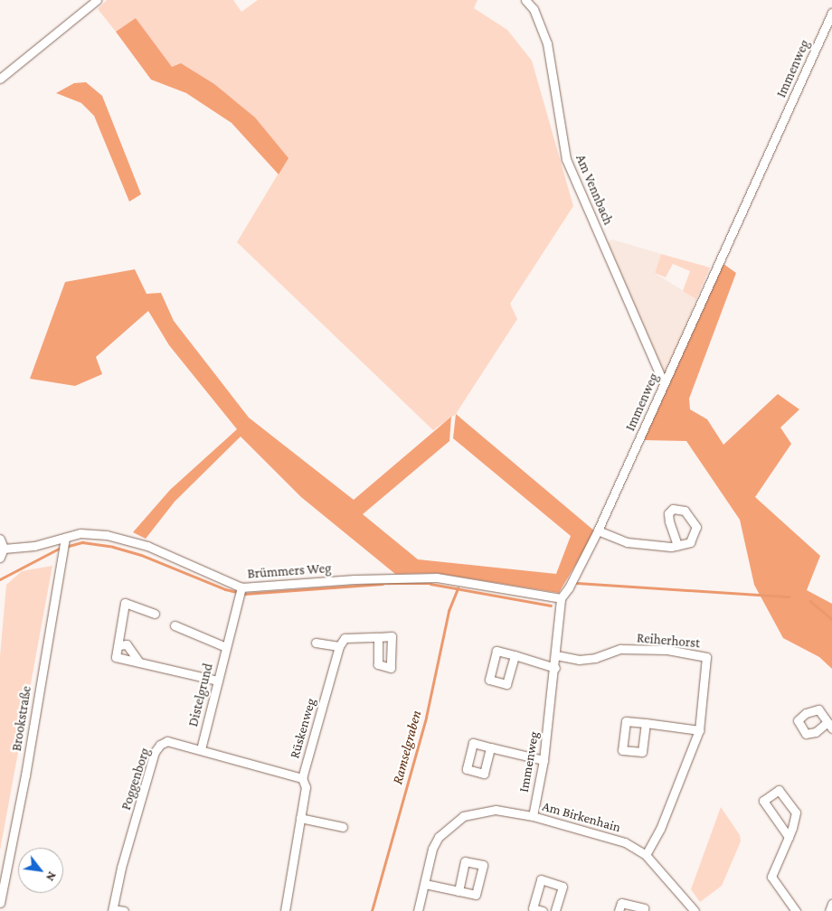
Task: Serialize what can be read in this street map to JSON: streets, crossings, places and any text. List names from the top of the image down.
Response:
{
  "streets": {
    "street": [
      "Immenweg",
      "Am Vennbach",
      "Brümmers Weg",
      "Reiherhorst",
      "Distelgrund",
      "Brookstraße",
      "Rüskenweg",
      "Poggenborg",
      "Am Birkenhain"
    ]
  },
  "crossings": [
    ["Immenweg", "Am Vennbach"],
    ["Immenweg", "Brümmers Weg"],
    ["Immenweg", "Reiherhorst"],
    ["Immenweg", "Am Birkenhain"],
    ["Brümmers Weg", "Distelgrund"],
    ["Brümmers Weg", "Brookstraße"],
    ["Reiherhorst", "Am Birkenhain"],
    ["Distelgrund", "Poggenborg"],
    ["Rüskenweg", "Poggenborg"]
  ],
  "water": ["Ramselgraben"],
  "north": "bottom right"
}
